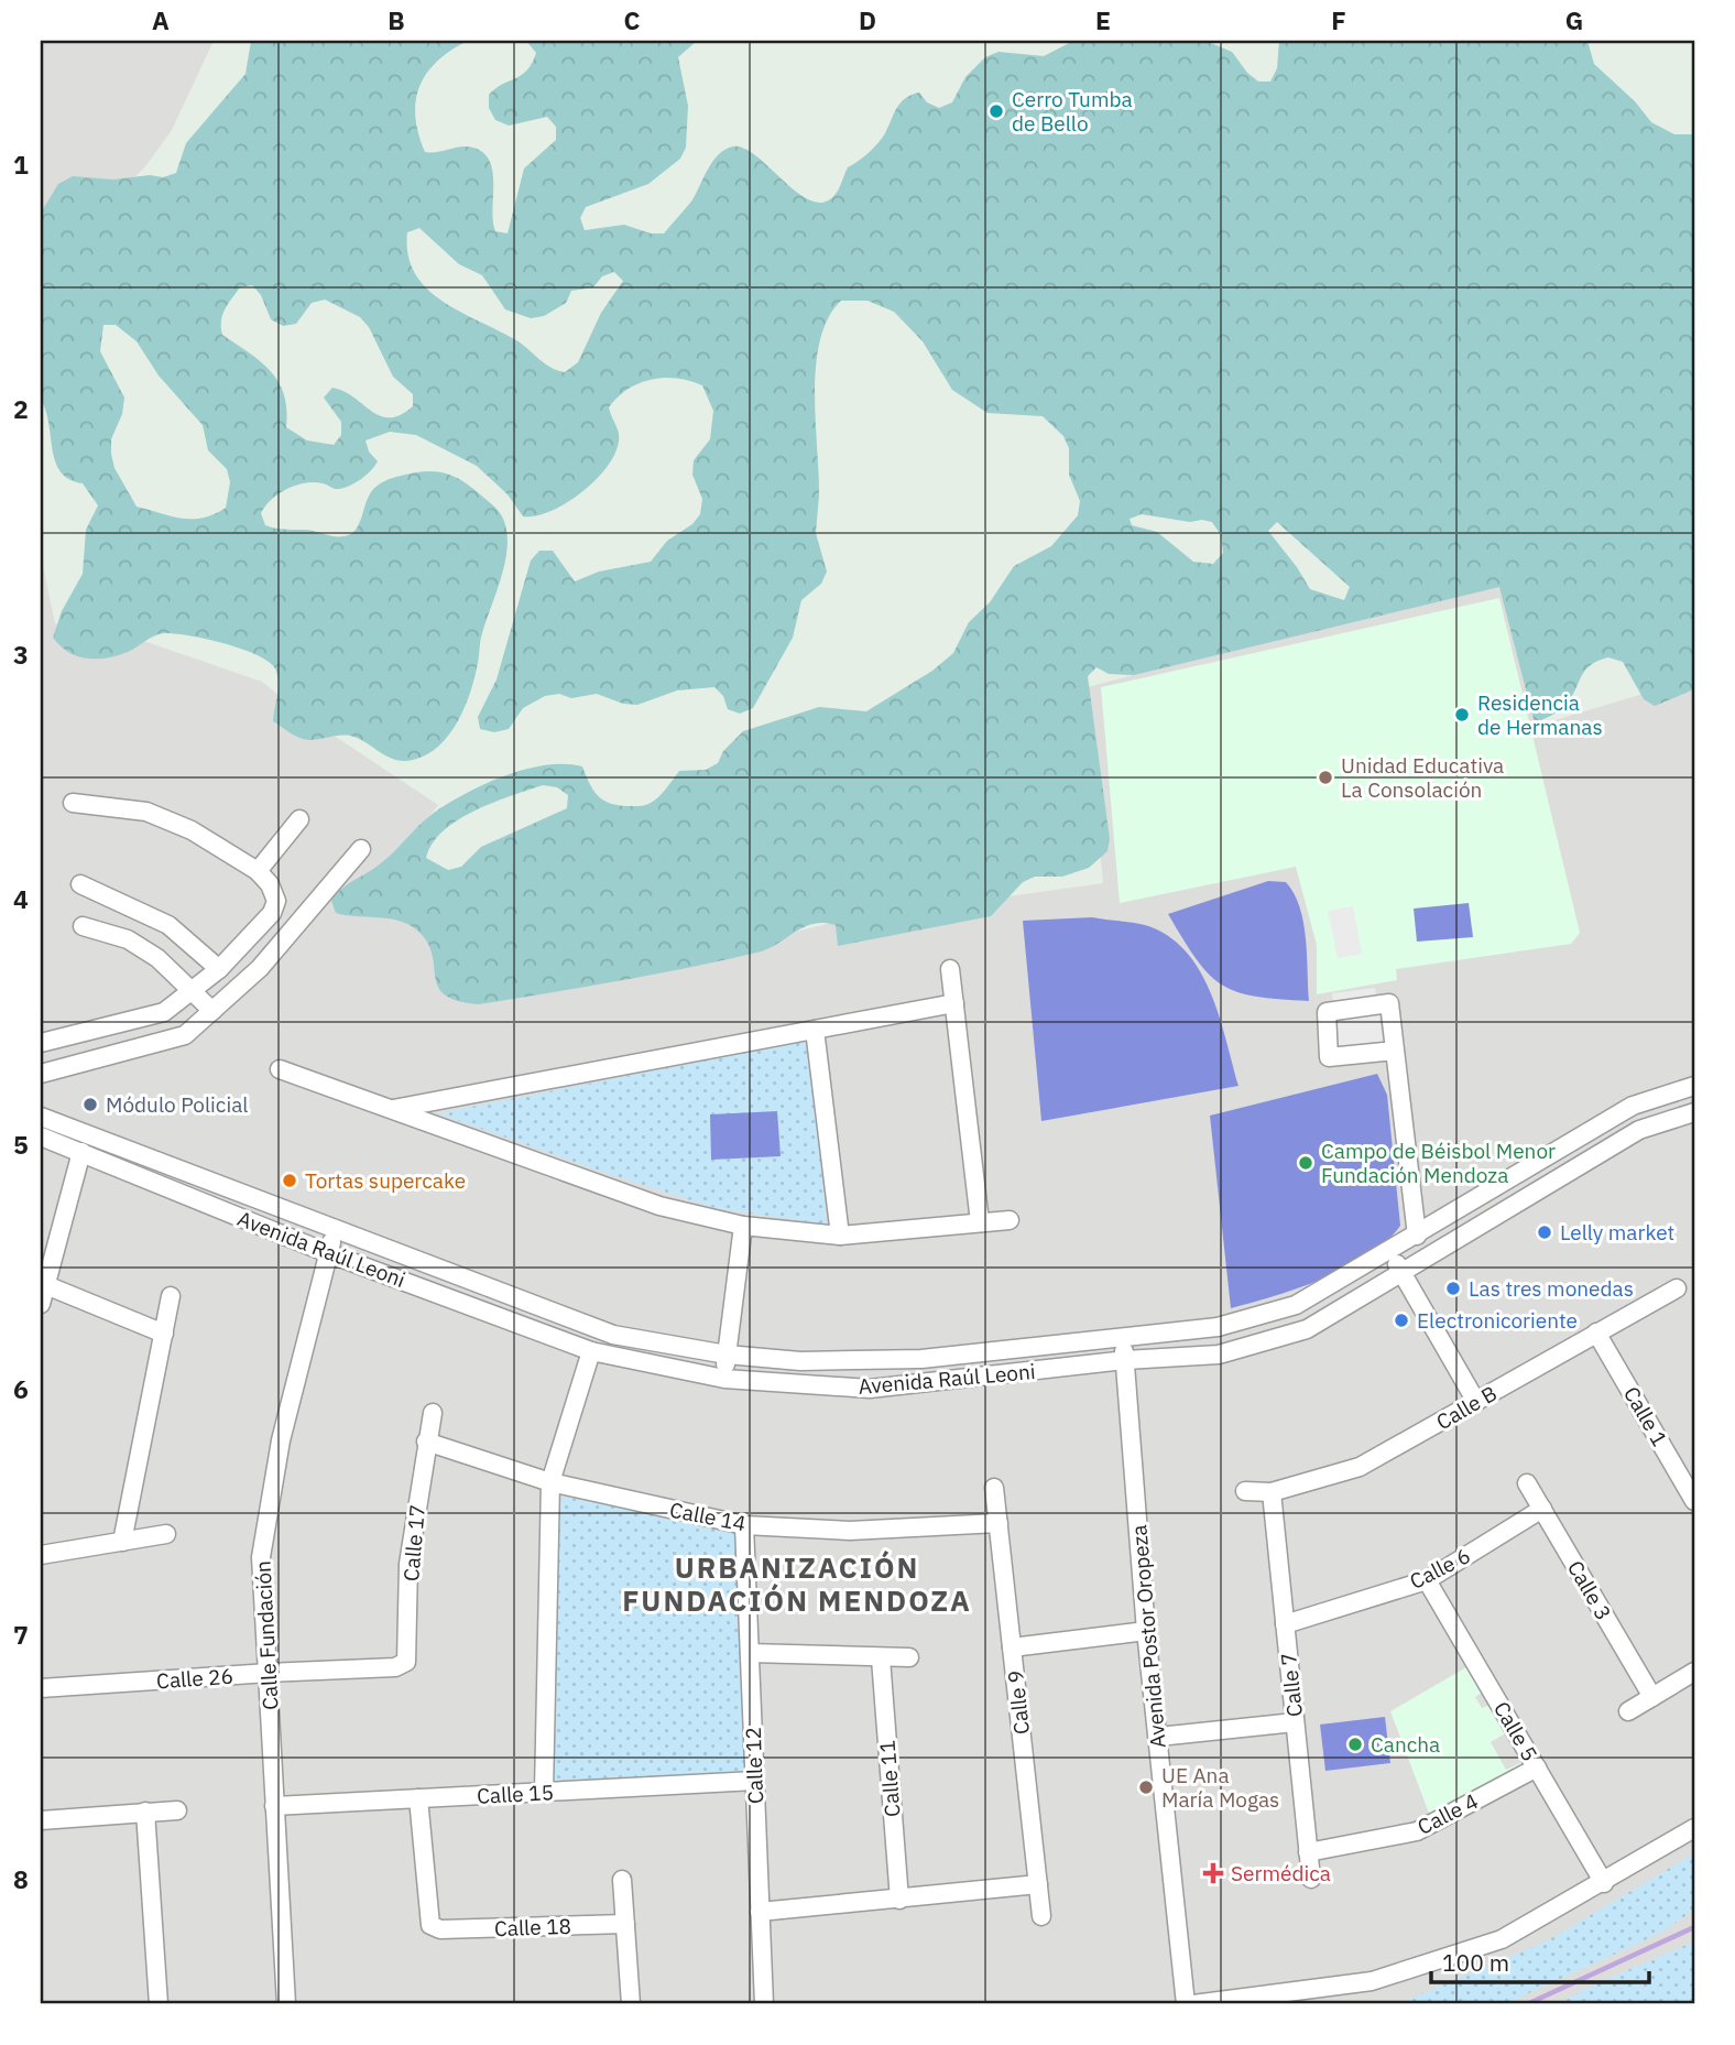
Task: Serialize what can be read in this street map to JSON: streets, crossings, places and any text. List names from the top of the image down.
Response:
{
  "streets": {
    "street": [
      "Avenida Raúl Leoni",
      "Calle B",
      "Calle 1",
      "Calle 14",
      "Calle 17",
      "Calle 6",
      "Calle 3",
      "Calle Fundación",
      "Avenida Postor Oropeza",
      "Calle 26",
      "Calle 7",
      "Calle 9",
      "Calle 5",
      "Calle 12",
      "Calle 11",
      "Calle 15",
      "Calle 4",
      "Calle 18"
    ]
  },
  "crossings": [
    ["Avenida Raúl Leoni", "Calle Fundación"],
    ["Avenida Raúl Leoni", "Avenida Postor Oropeza"],
    ["Calle B", "Calle 1"],
    ["Calle B", "Calle 7"],
    ["Calle 14", "Calle 17"],
    ["Calle 14", "Calle 9"],
    ["Calle 14", "Calle 12"],
    ["Calle 17", "Calle 26"],
    ["Calle 6", "Calle 3"],
    ["Calle 6", "Calle 7"],
    ["Calle 6", "Calle 5"],
    ["Calle Fundación", "Calle 26"],
    ["Calle Fundación", "Calle 15"],
    ["Calle 7", "Calle 4"],
    ["Calle 5", "Calle 4"],
    ["Calle 12", "Calle 15"],
    ["Calle 15", "Calle 18"]
  ],
  "districts": ["URBANIZACIÓN FUNDACIÓN MENDOZA"],
  "places": {
    "other": [
      "Cerro Tumba de Bello",
      "Residencia de Hermanas",
      "Unidad Educativa La Consolación",
      "Módulo Policial",
      "Campo de Béisbol Menor Fundación Mendoza",
      "Tortas supercake",
      "Lelly market",
      "Las tres monedas",
      "Electronicoriente",
      "Cancha",
      "UE Ana María Mogas"
    ],
    "health": ["Sermédica"]
  },
  "scale_bar": "100 m",
  "grid": {
    "columns": [
      "A",
      "B",
      "C",
      "D",
      "E",
      "F",
      "G"
    ],
    "rows": [
      "1",
      "2",
      "3",
      "4",
      "5",
      "6",
      "7",
      "8"
    ]
  }
}
